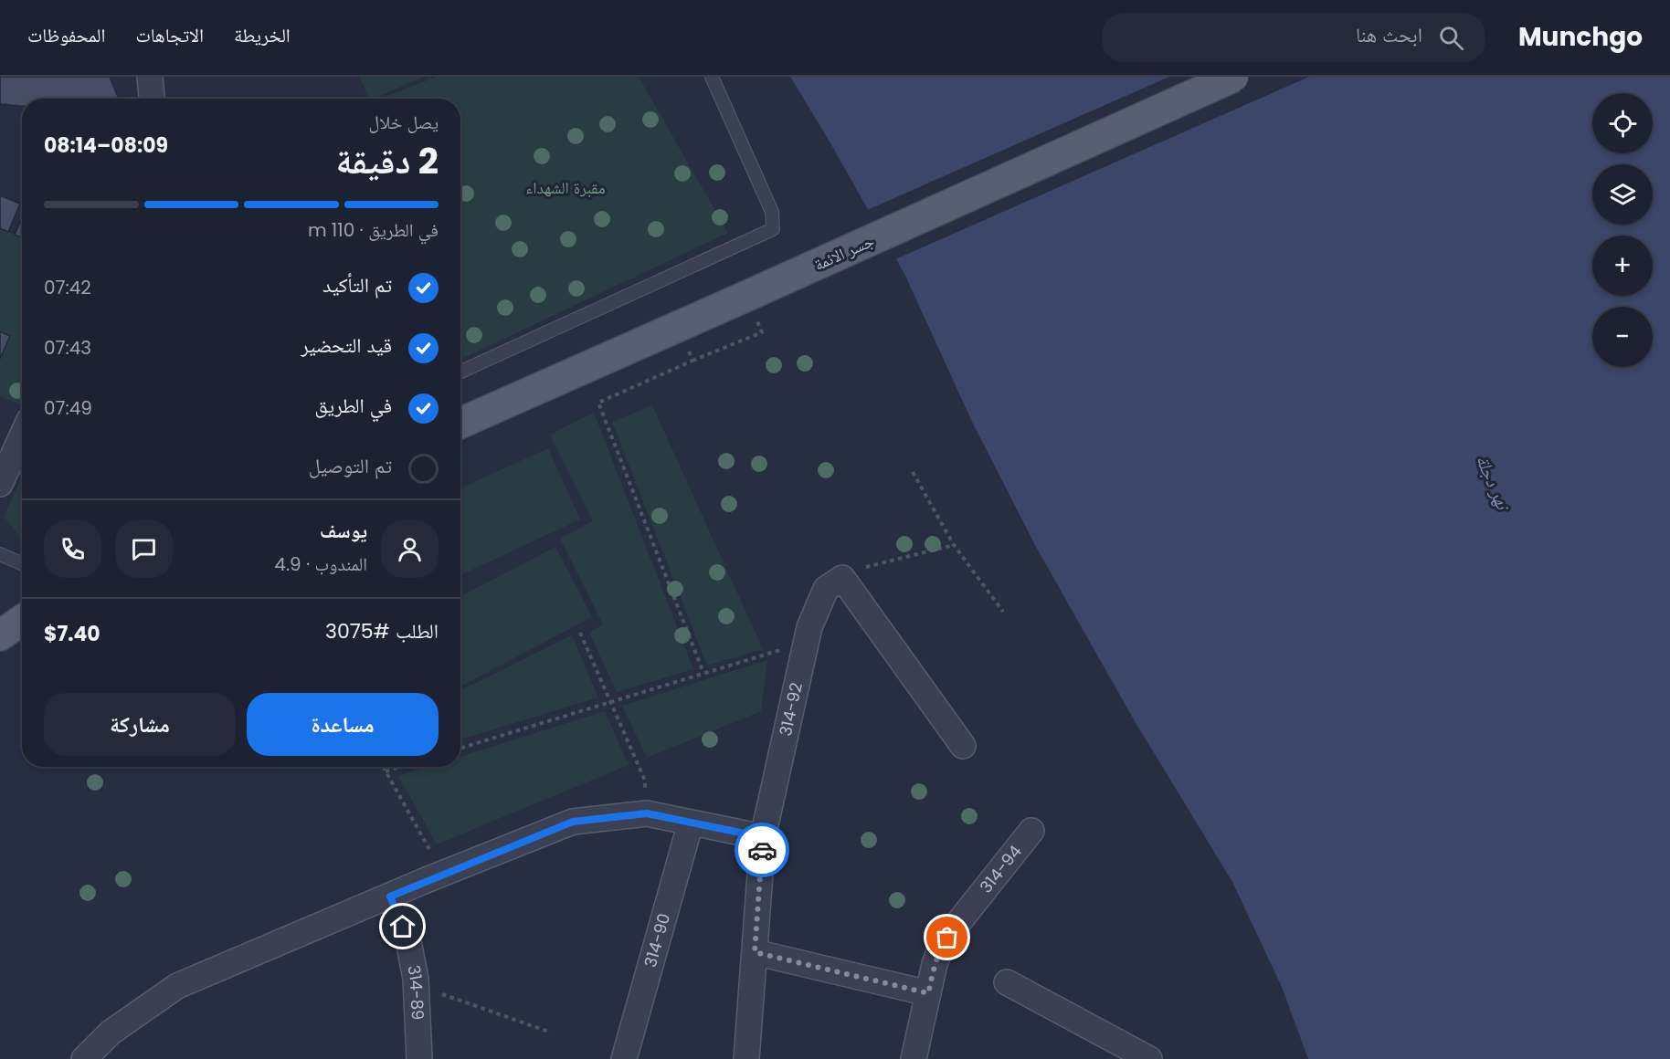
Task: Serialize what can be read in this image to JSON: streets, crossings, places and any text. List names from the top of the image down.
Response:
{
  "streets": {
    "main road": ["جسر الائمة"],
    "street": [
      "314-92",
      "314-94",
      "314-90",
      "314-89"
    ]
  },
  "water": ["نهر دجلة"],
  "parks": ["مقبرة الشهداء"],
  "page": {
    "header": "Munchgo",
    "search": "ابحث هنا",
    "nav": ["الخريطة", "الاتجاهات", "المحفوظات"],
    "map_buttons": ["+", "−"],
    "heading": ["2 دقيقة", "يصل خلال", "08:09–08:14"],
    "panel": [
      "يوسف",
      "المندوب · 4.9",
      "الطلب #3075",
      "$7.40"
    ],
    "bar": "في الطريق · 110 m",
    "list": [
      ["تم التأكيد", "07:42"],
      ["قيد التحضير", "07:43"],
      ["في الطريق", "07:49"],
      "تم التوصيل"
    ],
    "buttons": ["مساعدة", "مشاركة"]
  }
}
